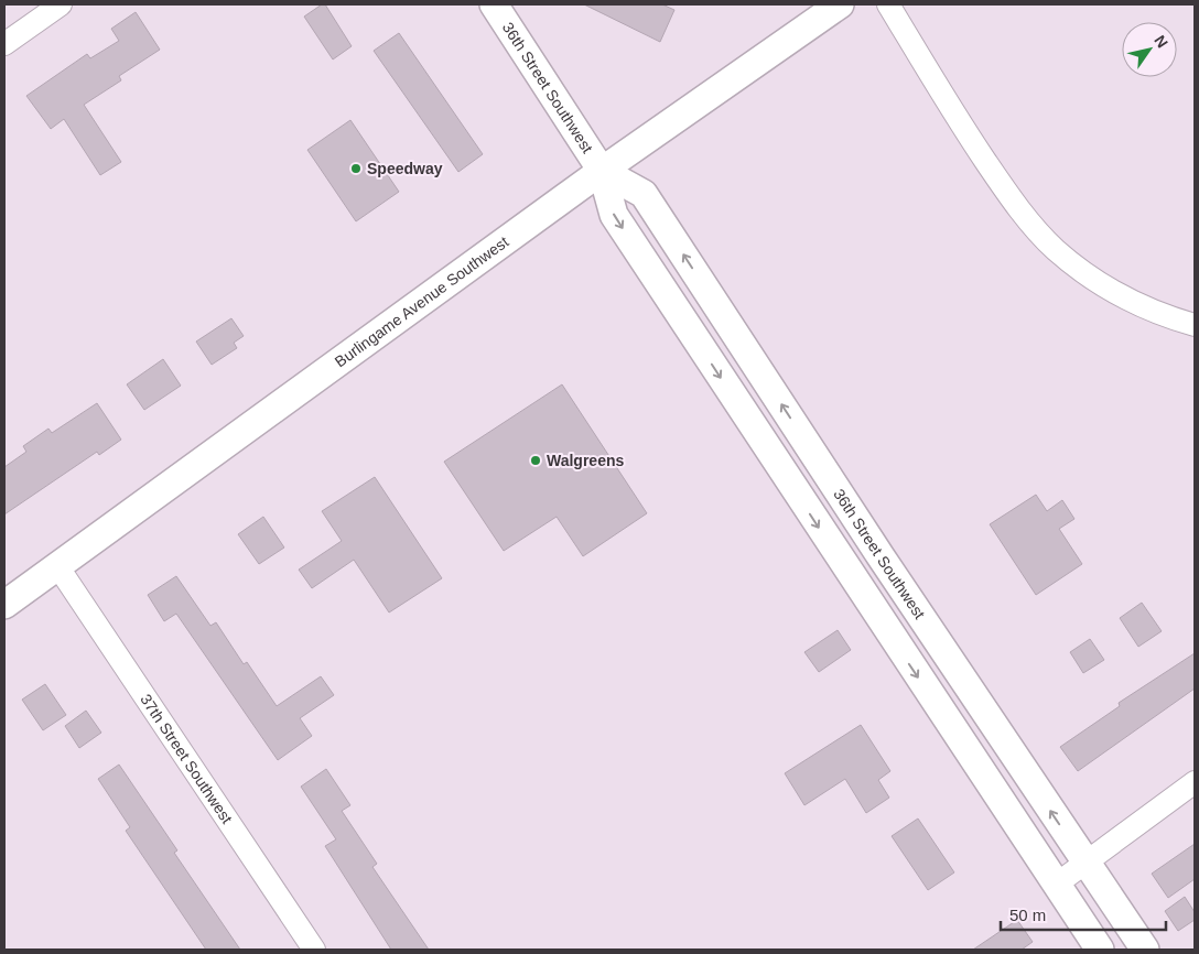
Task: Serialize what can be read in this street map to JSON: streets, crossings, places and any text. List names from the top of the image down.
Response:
{
  "streets": {
    "street": ["36th Street Southwest", "Burlingame Avenue Southwest", "37th Street Southwest"]
  },
  "crossings": [
    ["36th Street Southwest", "Burlingame Avenue Southwest"],
    ["Burlingame Avenue Southwest", "37th Street Southwest"]
  ],
  "places": ["Speedway", "Walgreens"],
  "scale_bar": "50 m",
  "north": "top right"
}
